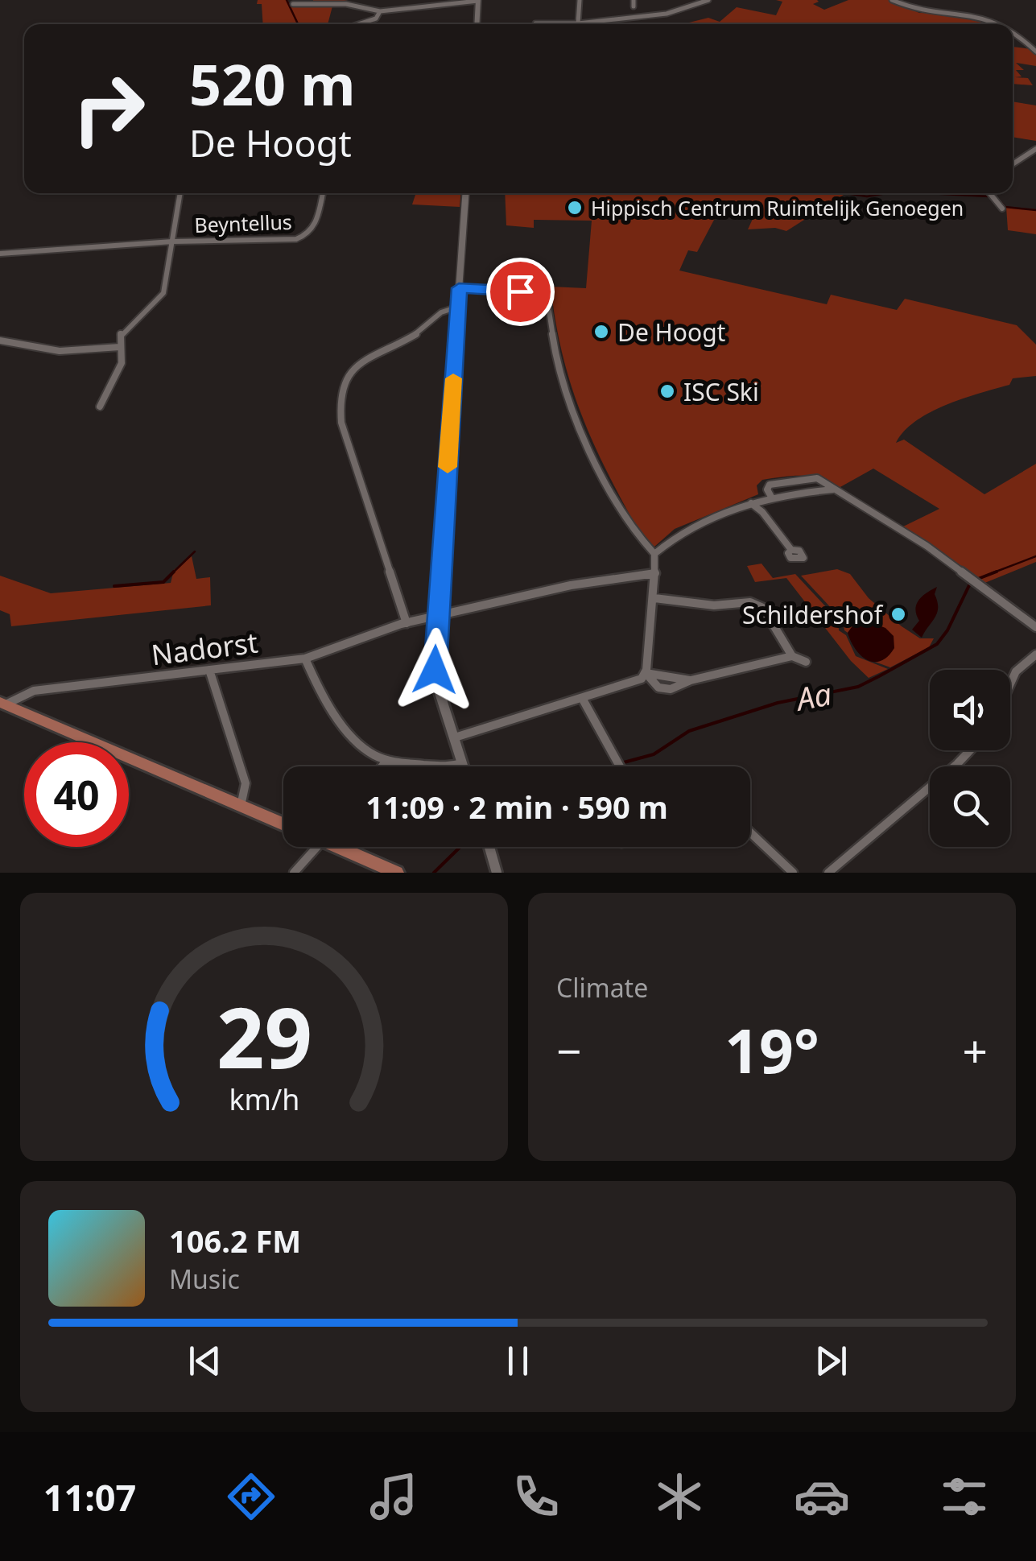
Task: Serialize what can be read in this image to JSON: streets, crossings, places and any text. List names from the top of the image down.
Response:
{
  "streets": {
    "street": ["Beyntellus", "Nadorst"]
  },
  "water": ["Aa"],
  "places": [
    "Hippisch Centrum Ruimtelijk Genoegen",
    "De Hoogt",
    "ISC Ski",
    "Schildershof"
  ],
  "page": {
    "turn": ["520 m", "De Hoogt"],
    "limit": "40",
    "trip": "11:09 · 2 min · 590 m",
    "tile": "Climate",
    "heat": ["−", "19°", "+"],
    "song": ["106.2 FM", "Music"],
    "tabs": "11:07",
    "gauge": ["29", "km/h"]
  }
}
